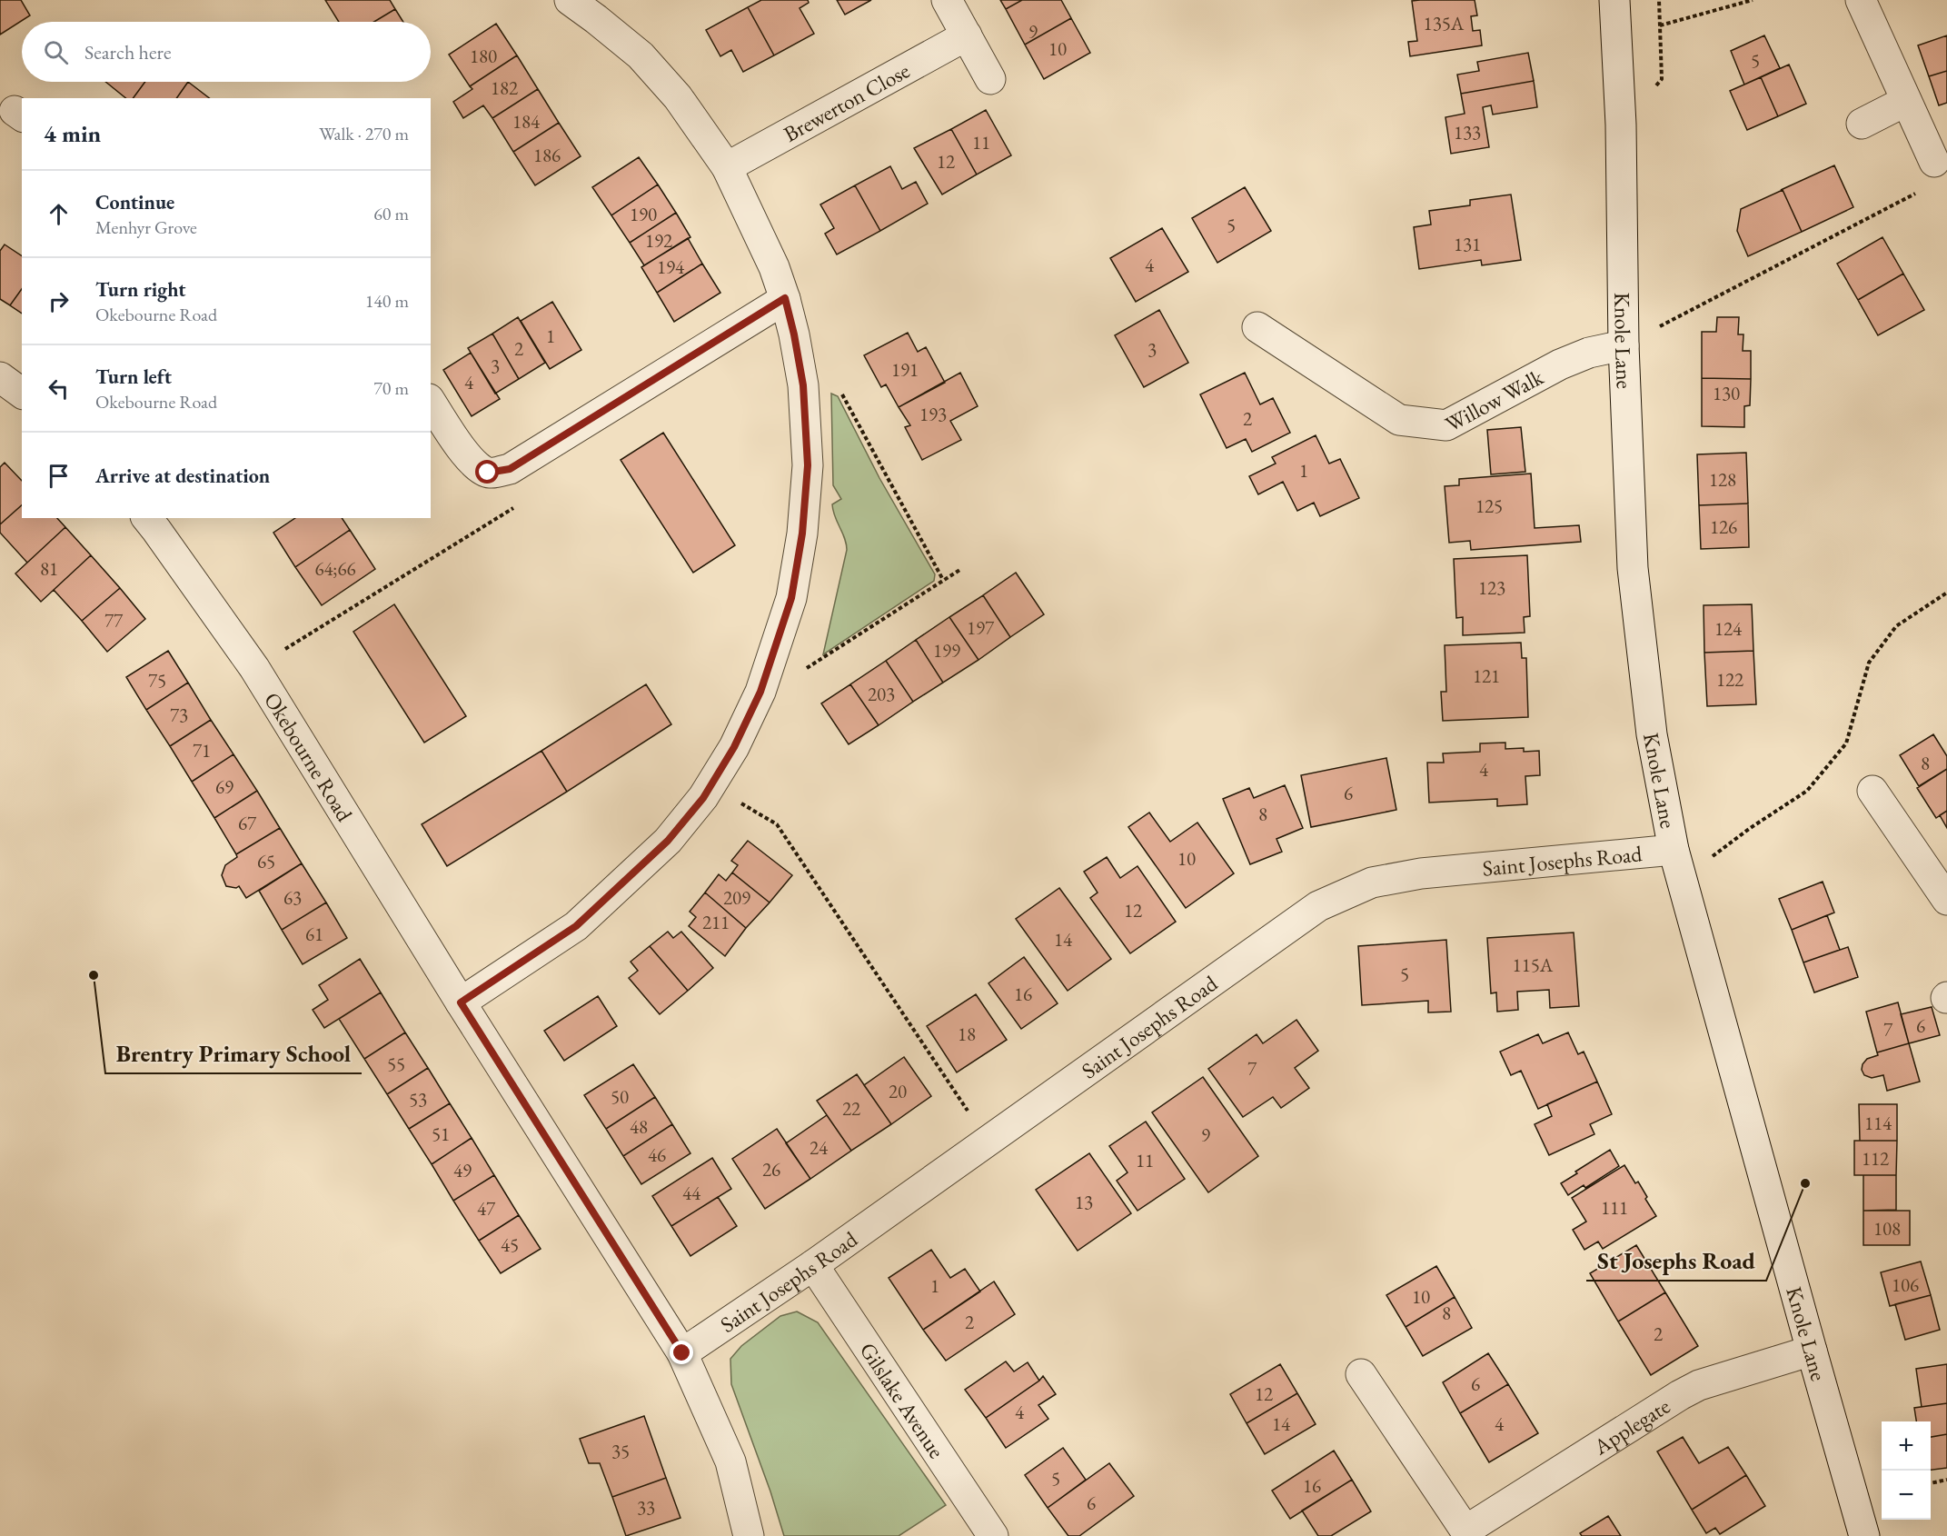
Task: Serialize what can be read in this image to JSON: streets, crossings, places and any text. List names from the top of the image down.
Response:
{
  "streets": {
    "street": [
      "Brewerton Close",
      "Knole Lane",
      "Willow Walk",
      "Okebourne Road",
      "Saint Josephs Road",
      "Gilslake Avenue",
      "Applegate"
    ]
  },
  "crossings": [
    ["Knole Lane", "Willow Walk"],
    ["Knole Lane", "Saint Josephs Road"],
    ["Knole Lane", "Applegate"],
    ["Okebourne Road", "Saint Josephs Road"],
    ["Saint Josephs Road", "Gilslake Avenue"]
  ],
  "places": ["Brentry Primary School", "St Josephs Road"],
  "house_numbers": [
    "135A",
    "9",
    "10",
    "180",
    "5",
    "182",
    "184",
    "133",
    "11",
    "186",
    "12",
    "190",
    "5",
    "192",
    "131",
    "4",
    "194",
    "1",
    "2",
    "3",
    "3",
    "191",
    "4",
    "130",
    "193",
    "2",
    "1",
    "128",
    "125",
    "126",
    "81",
    "64;66",
    "123",
    "77",
    "197",
    "124",
    "199",
    "121",
    "122",
    "75",
    "203",
    "73",
    "71",
    "8",
    "4",
    "69",
    "6",
    "8",
    "67",
    "10",
    "65",
    "63",
    "209",
    "12",
    "211",
    "61",
    "14",
    "115A",
    "5",
    "16",
    "6",
    "7",
    "18",
    "55",
    "7",
    "20",
    "50",
    "53",
    "22",
    "114",
    "48",
    "51",
    "9",
    "24",
    "46",
    "112",
    "11",
    "26",
    "49",
    "44",
    "13",
    "111",
    "47",
    "108",
    "45",
    "106",
    "1",
    "10",
    "8",
    "2",
    "2",
    "6",
    "12",
    "4",
    "14",
    "4",
    "35",
    "5",
    "16",
    "6",
    "33"
  ],
  "page": {
    "search": "Search here",
    "heading": ["4 min", "Walk · 270 m"],
    "list": [
      ["Continue", "Menhyr Grove", "60 m"],
      ["Turn right", "Okebourne Road", "140 m"],
      ["Turn left", "Okebourne Road", "70 m"],
      "Arrive at destination"
    ],
    "map_buttons": ["+", "−"]
  }
}
